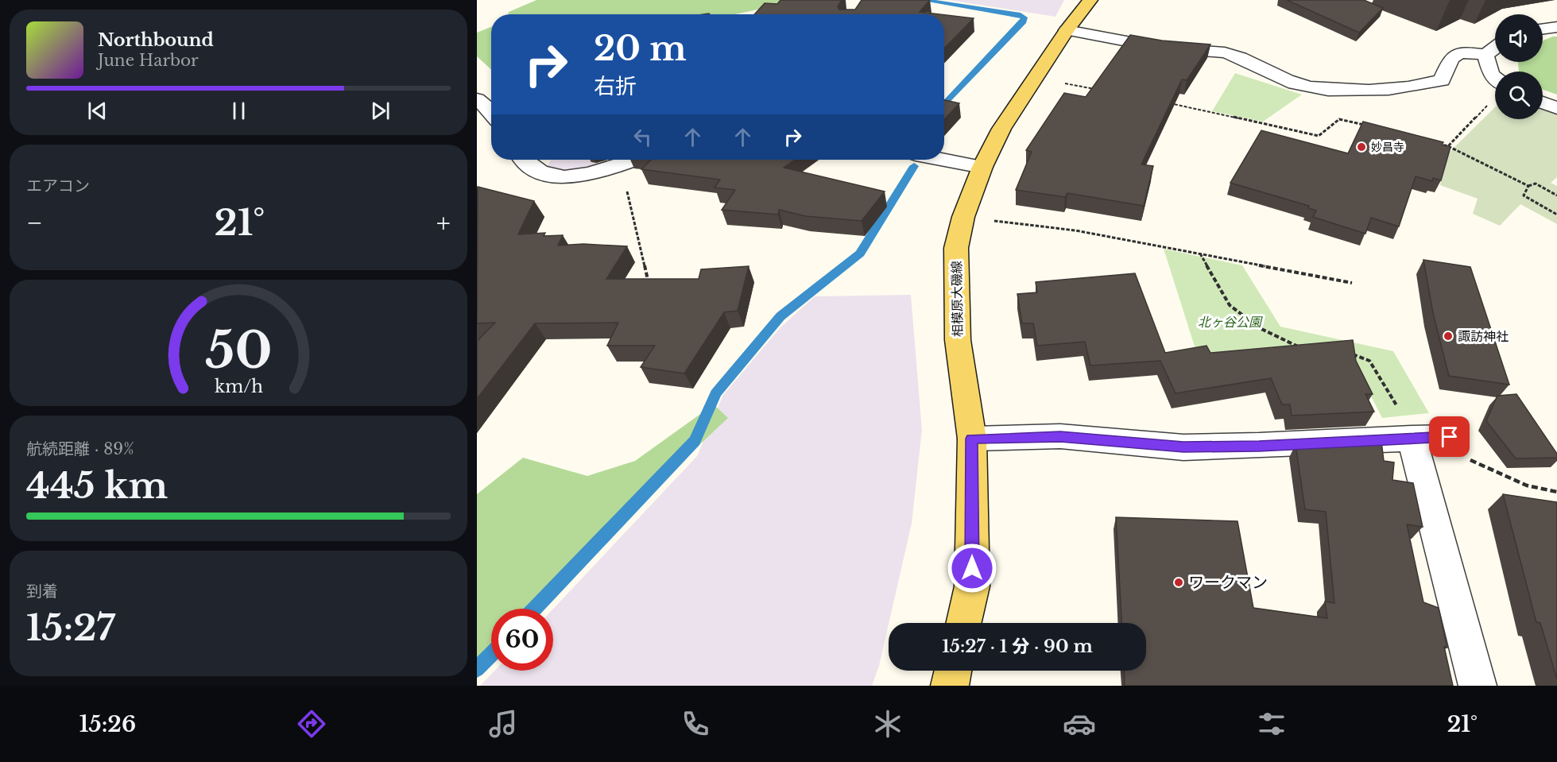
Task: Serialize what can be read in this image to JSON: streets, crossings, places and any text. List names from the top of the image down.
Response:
{
  "streets": {
    "main road": ["相模原大磯線"]
  },
  "parks": ["北ヶ谷公園"],
  "places": ["妙昌寺", "諏訪神社", "ワークマン"],
  "page": {
    "turn": ["20 m", "右折"],
    "song": ["Northbound", "June Harbor"],
    "tile": [
      "エアコン",
      ["航続距離 · 89%", "445 km"],
      ["到着", "15:27"]
    ],
    "heat": ["−", "21°", "+"],
    "limit": "60",
    "trip": "15:27 · 1 分 · 90 m",
    "tabs": ["15:26", "21°"],
    "gauge": ["50", "km/h"]
  }
}
